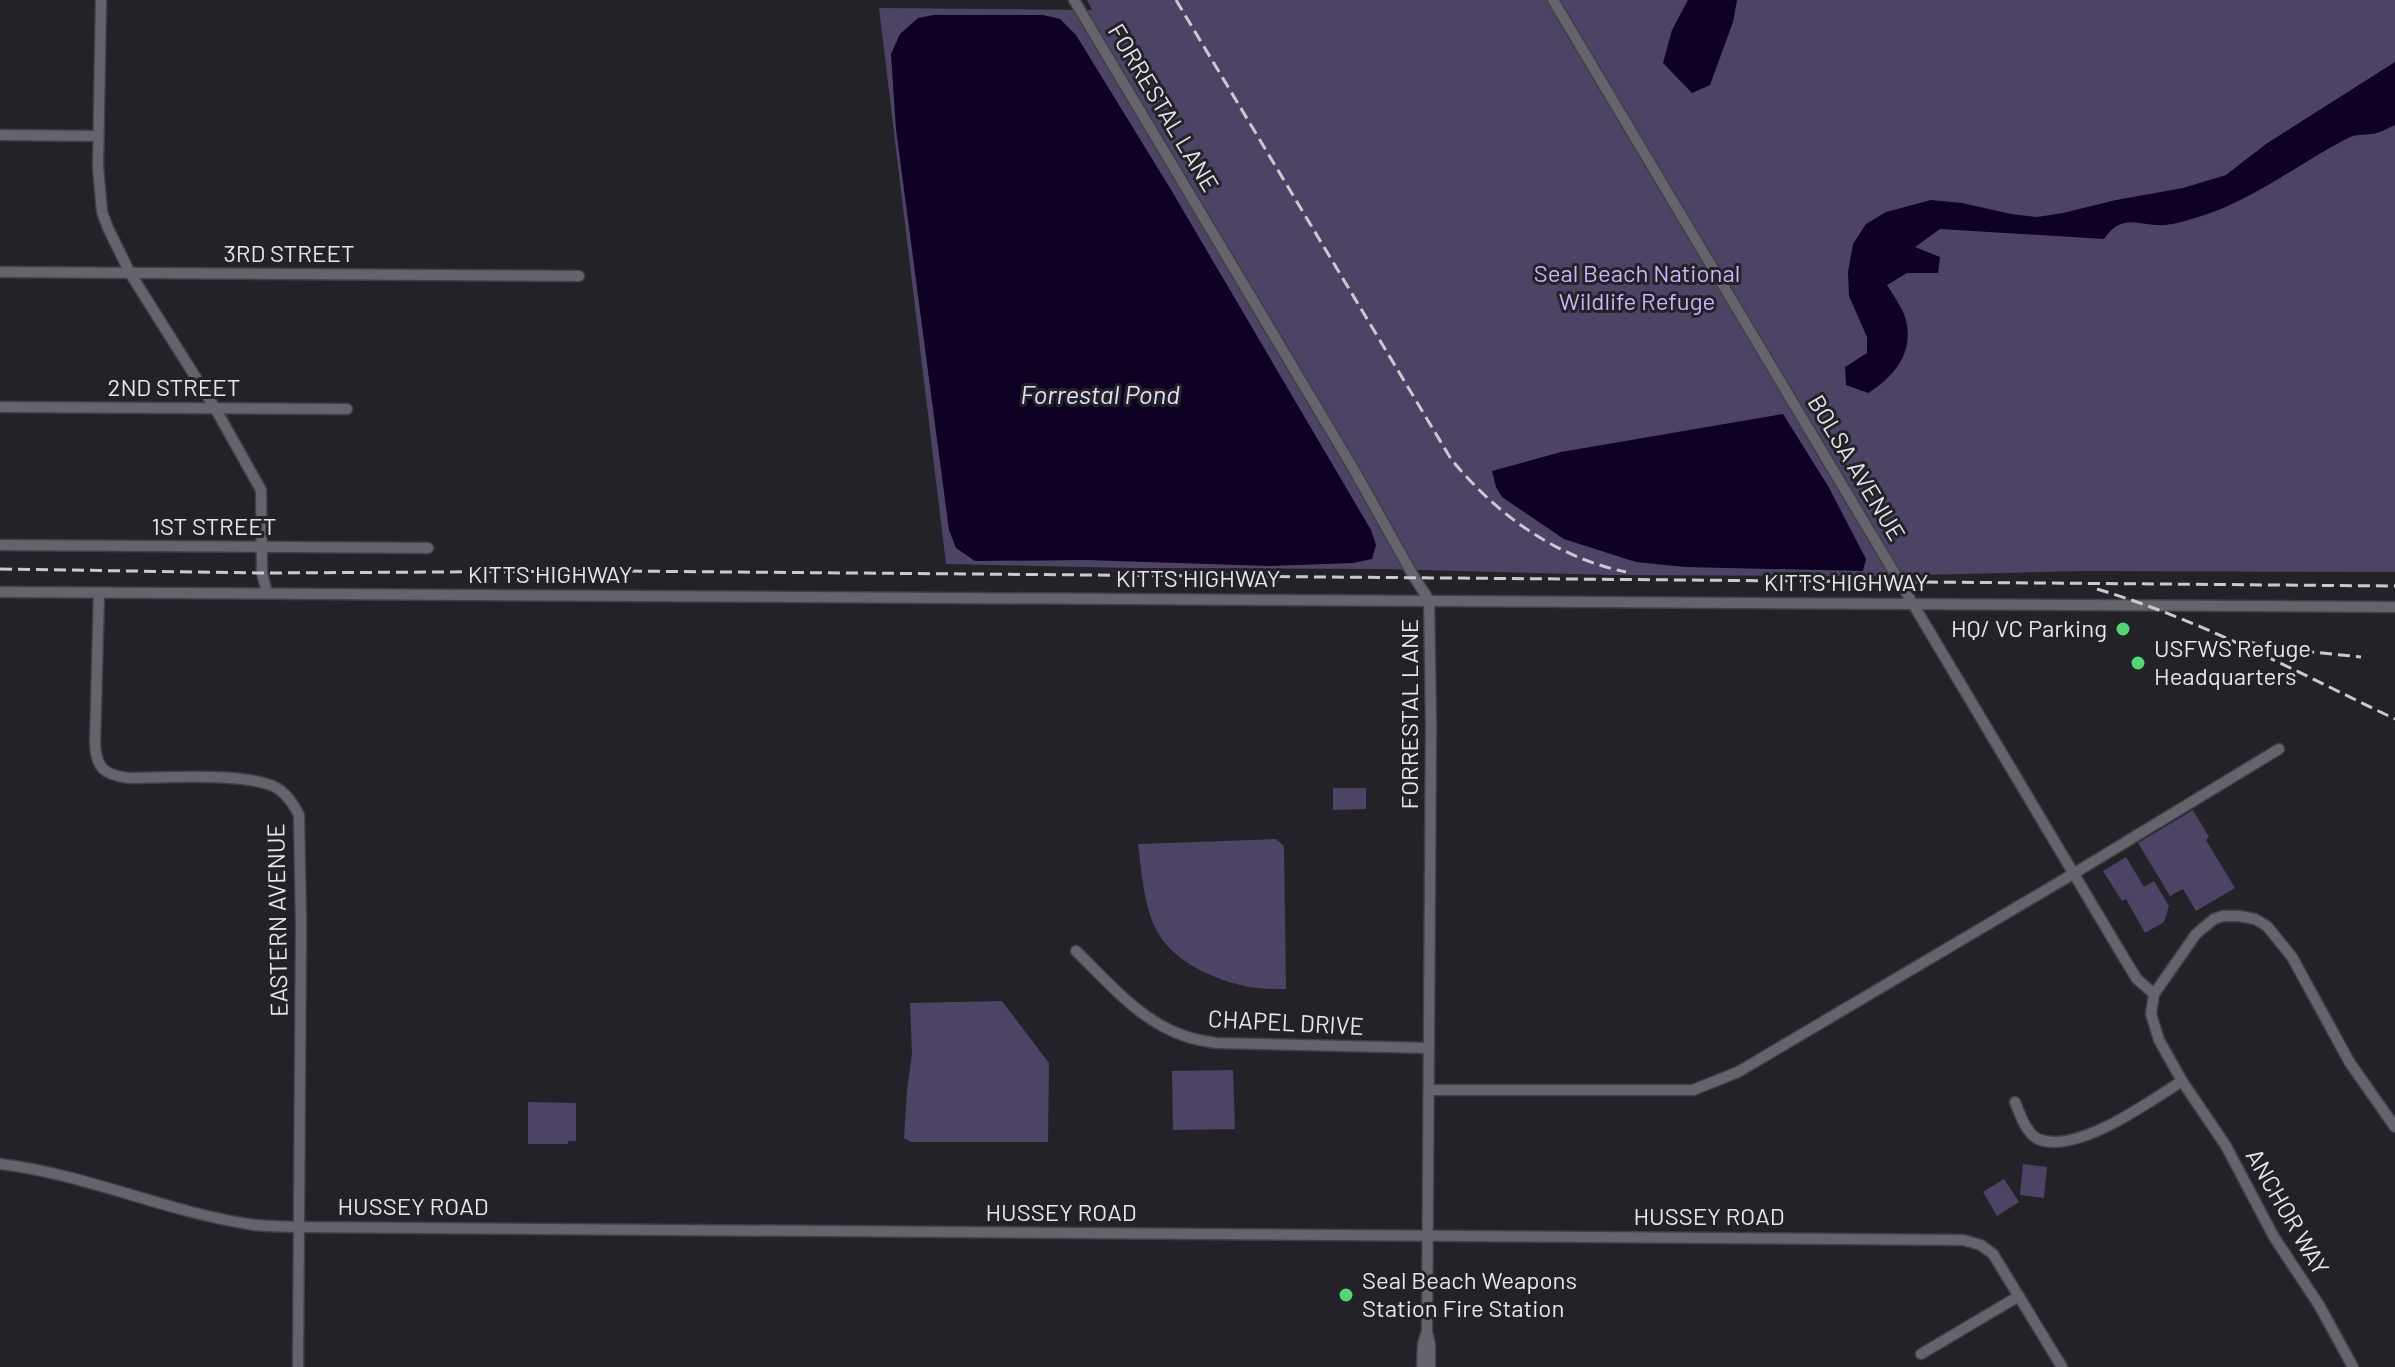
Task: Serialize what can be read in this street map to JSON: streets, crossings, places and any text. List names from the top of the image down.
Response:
{
  "streets": {
    "street": [
      "FORRESTAL LANE",
      "3RD STREET",
      "2ND STREET",
      "BOLSA AVENUE",
      "1ST STREET",
      "KITTS HIGHWAY",
      "EASTERN AVENUE",
      "CHAPEL DRIVE",
      "HUSSEY ROAD",
      "ANCHOR WAY"
    ]
  },
  "crossings": [
    ["FORRESTAL LANE", "KITTS HIGHWAY"],
    ["FORRESTAL LANE", "CHAPEL DRIVE"],
    ["FORRESTAL LANE", "HUSSEY ROAD"],
    ["BOLSA AVENUE", "KITTS HIGHWAY"],
    ["BOLSA AVENUE", "ANCHOR WAY"],
    ["KITTS HIGHWAY", "EASTERN AVENUE"],
    ["EASTERN AVENUE", "HUSSEY ROAD"]
  ],
  "water": ["Forrestal Pond"],
  "parks": ["Seal Beach National Wildlife Refuge"],
  "places": ["HQ/ VC Parking", "USFWS Refuge Headquarters", "Seal Beach Weapons Station Fire Station"]
}
